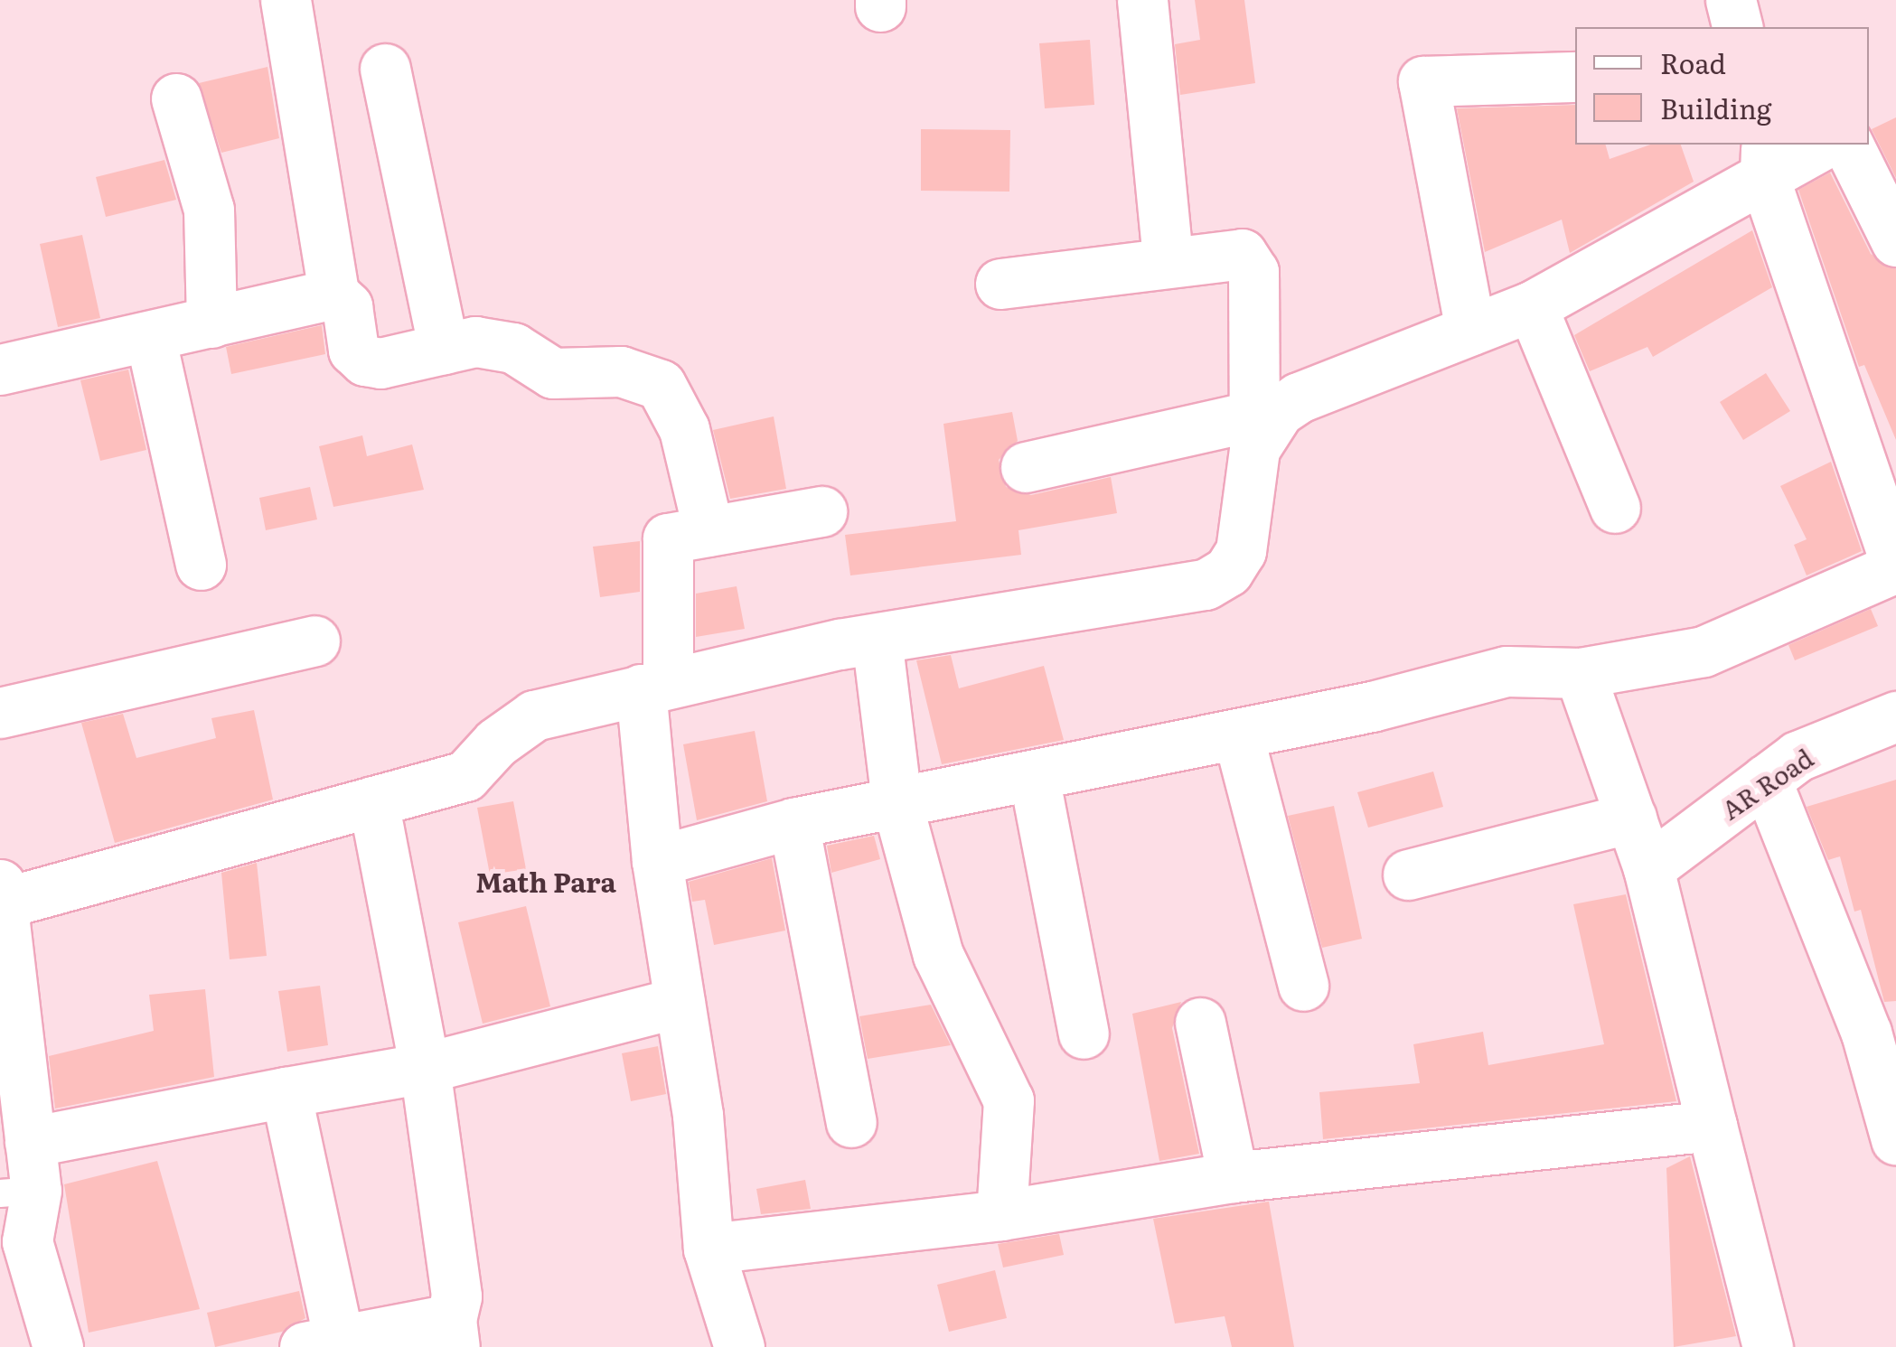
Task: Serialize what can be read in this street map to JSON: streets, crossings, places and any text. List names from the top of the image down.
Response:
{
  "streets": {
    "street": ["AR Road"]
  },
  "districts": ["Math Para"],
  "legend": ["Road", "Building"]
}
